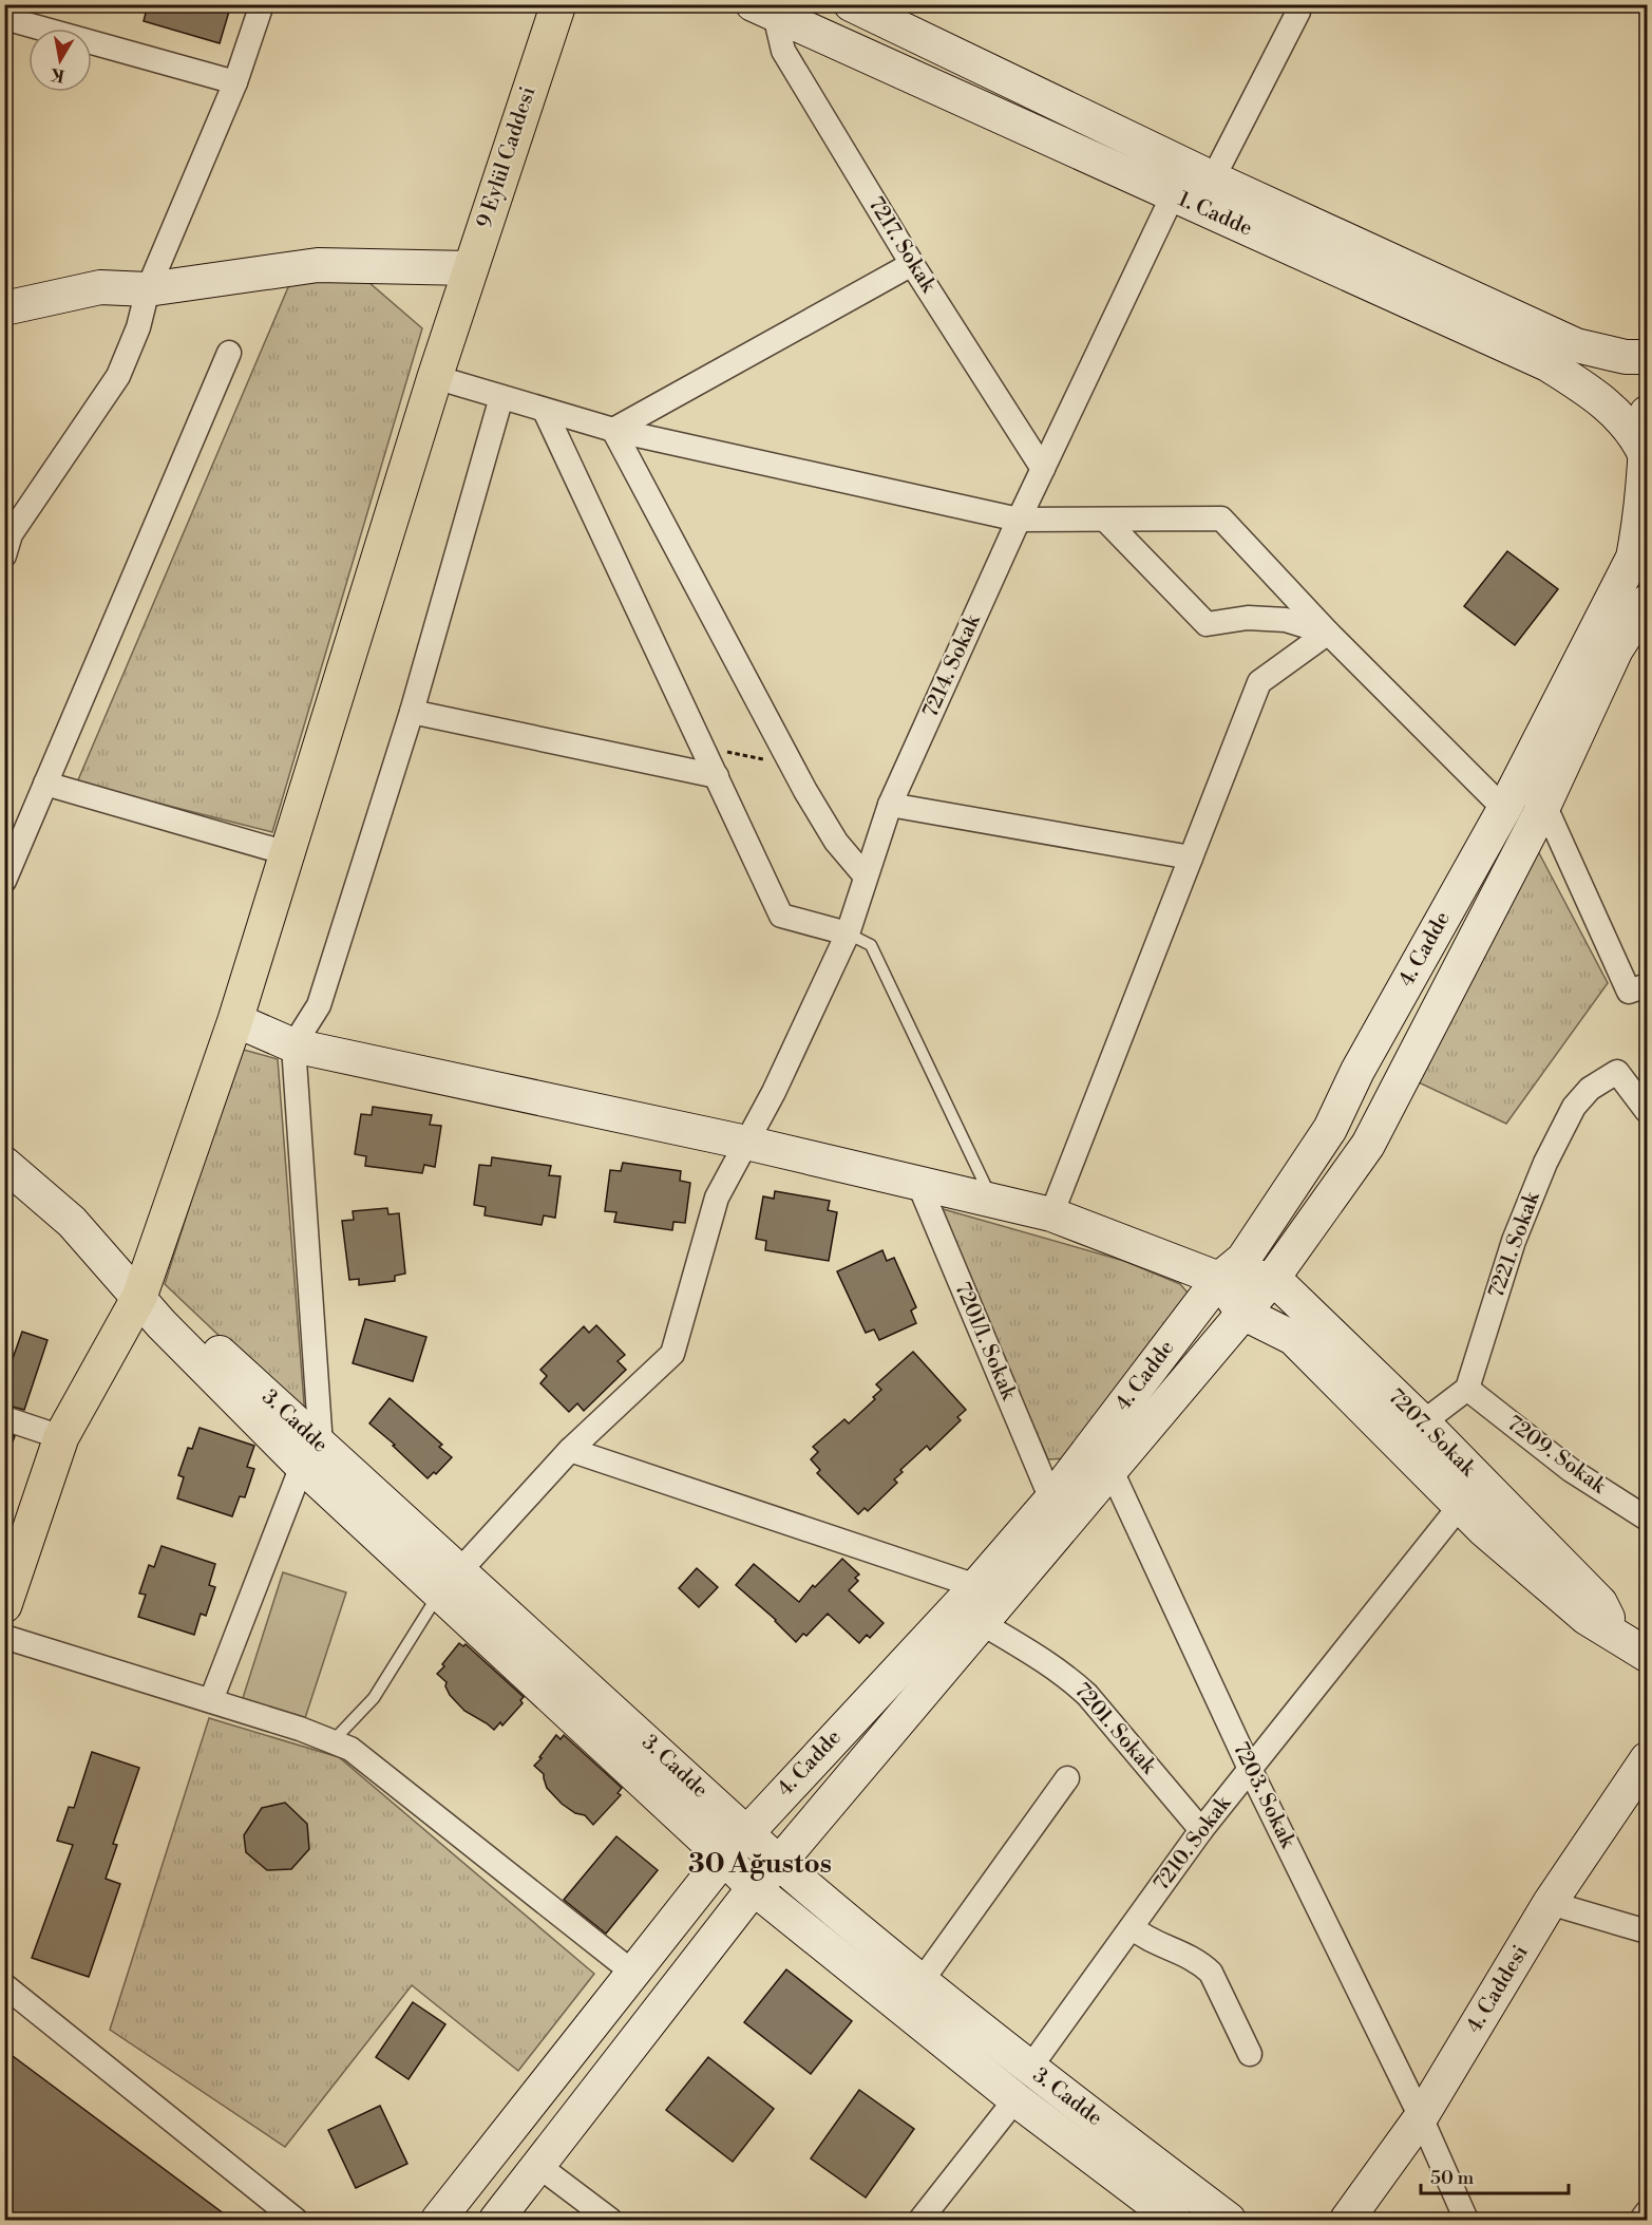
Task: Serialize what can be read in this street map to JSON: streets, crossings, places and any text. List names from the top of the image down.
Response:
{
  "streets": {
    "main road": ["9 Eylül Caddesi"],
    "street": [
      "1. Cadde",
      "7217. Sokak",
      "7214. Sokak",
      "4. Cadde",
      "7221. Sokak",
      "7201/1. Sokak",
      "3. Cadde",
      "7207. Sokak",
      "7209. Sokak",
      "7201. Sokak",
      "7203. Sokak",
      "7210. Sokak",
      "4. Caddesi"
    ]
  },
  "crossings": [
    ["9 Eylül Caddesi", "3. Cadde"],
    ["1. Cadde", "7217. Sokak"],
    ["1. Cadde", "7214. Sokak"],
    ["1. Cadde", "4. Cadde"],
    ["7217. Sokak", "7214. Sokak"],
    ["7214. Sokak", "3. Cadde"],
    ["4. Cadde", "7201/1. Sokak"],
    ["4. Cadde", "3. Cadde"],
    ["4. Cadde", "7207. Sokak"],
    ["4. Cadde", "7201. Sokak"],
    ["4. Cadde", "7203. Sokak"],
    ["7221. Sokak", "7209. Sokak"],
    ["3. Cadde", "7210. Sokak"],
    ["7207. Sokak", "7210. Sokak"],
    ["7201. Sokak", "7210. Sokak"],
    ["7203. Sokak", "7210. Sokak"],
    ["7203. Sokak", "4. Caddesi"]
  ],
  "districts": ["30 Ağustos"],
  "scale_bar": "50 m",
  "north": "bottom"
}
